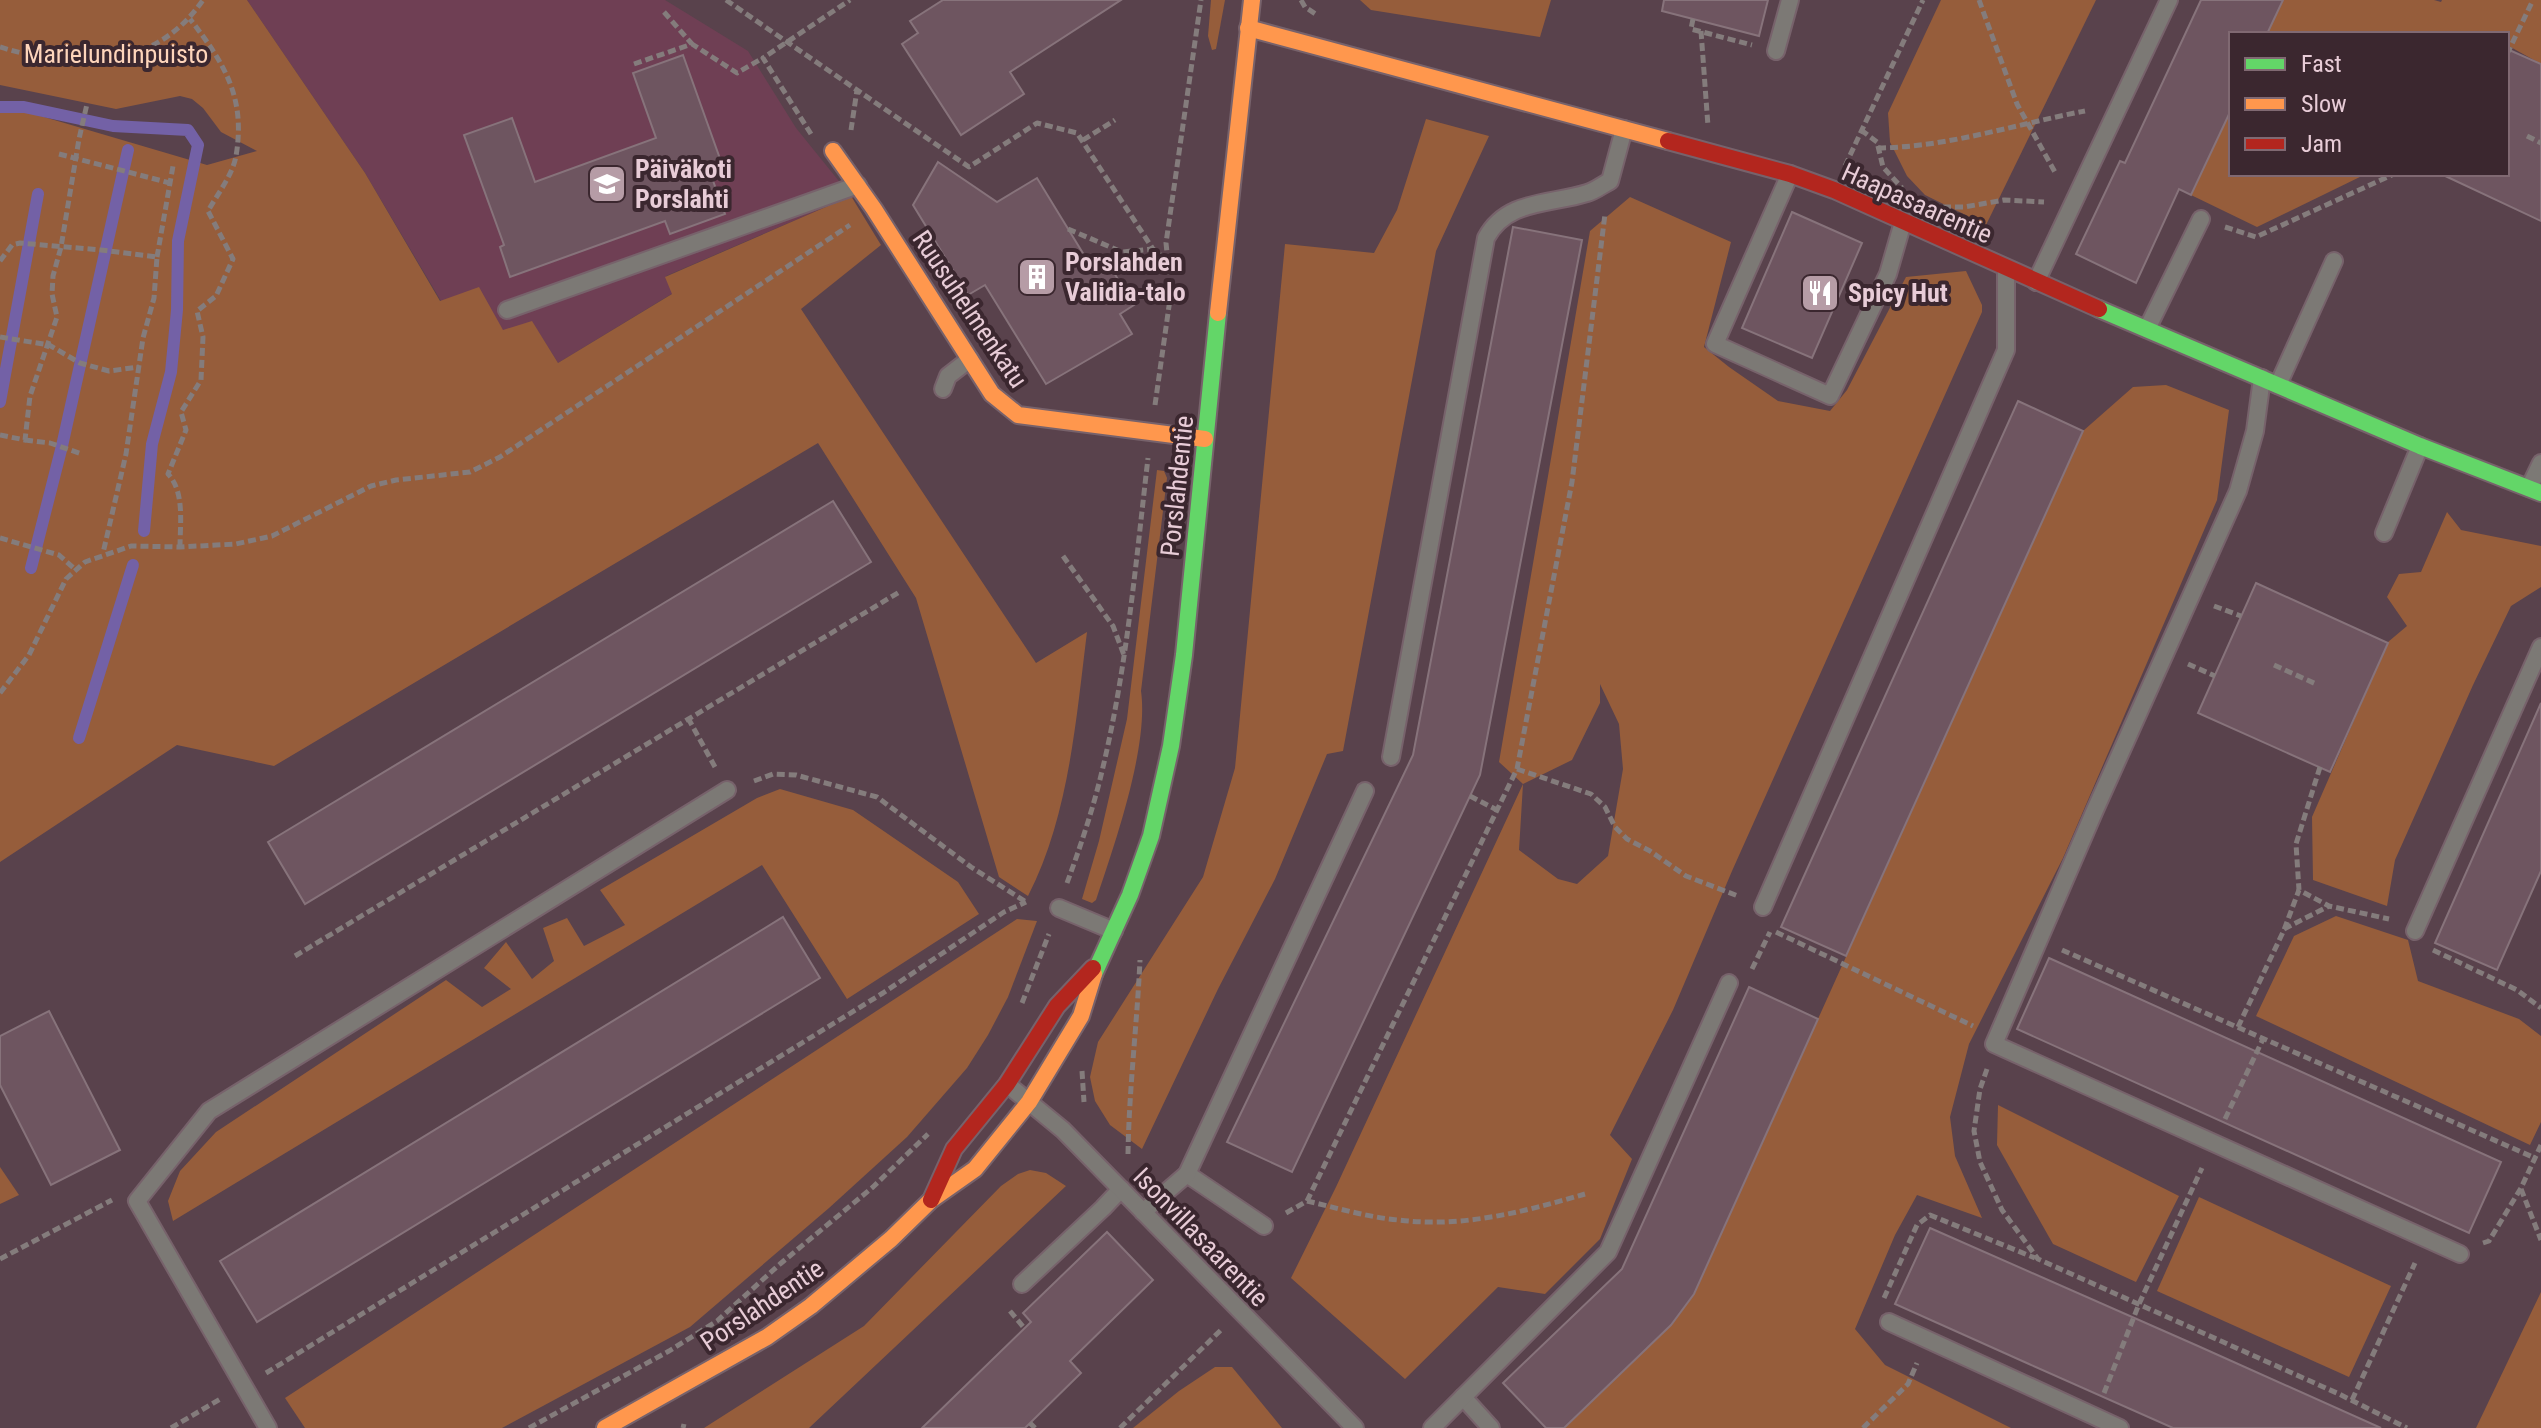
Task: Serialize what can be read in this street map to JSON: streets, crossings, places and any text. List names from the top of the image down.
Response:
{
  "streets": {
    "street": [
      "Haapasaarentie",
      "Ruusuhelmenkatu",
      "Porslahdentie",
      "Isonvillasaarentie"
    ]
  },
  "crossings": [
    ["Haapasaarentie", "Porslahdentie"],
    ["Ruusuhelmenkatu", "Porslahdentie"],
    ["Porslahdentie", "Isonvillasaarentie"]
  ],
  "parks": ["Marielundinpuisto"],
  "places": {
    "school or university": ["Päiväkoti Porslahti"],
    "building": ["Porslahden Validia-talo"],
    "restaurant": ["Spicy Hut"]
  },
  "legend": ["Fast", "Slow", "Jam"]
}
